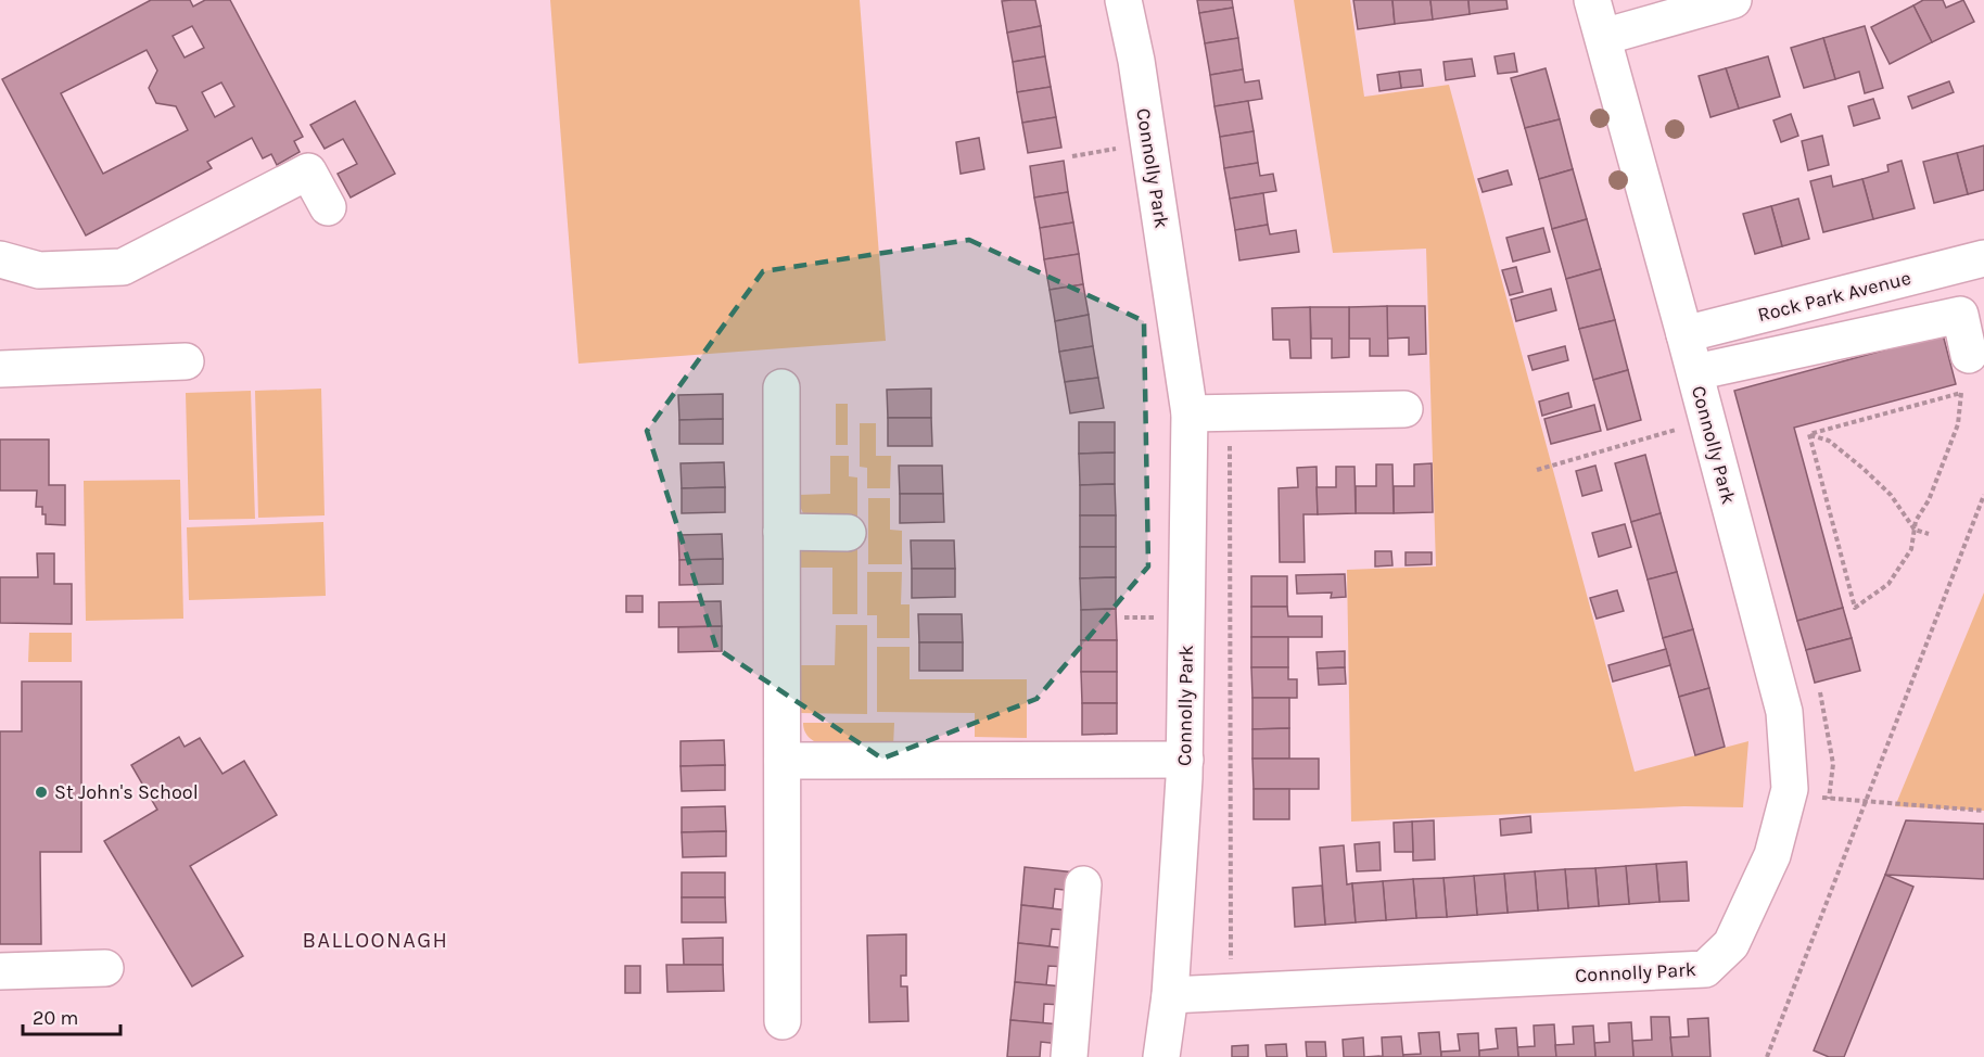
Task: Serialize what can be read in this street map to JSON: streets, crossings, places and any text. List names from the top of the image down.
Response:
{
  "streets": {
    "street": ["Connolly Park", "Rock Park Avenue"]
  },
  "crossings": [
    ["Connolly Park", "Rock Park Avenue"]
  ],
  "districts": ["BALLOONAGH"],
  "places": ["St John's School"],
  "scale_bar": "20 m"
}
